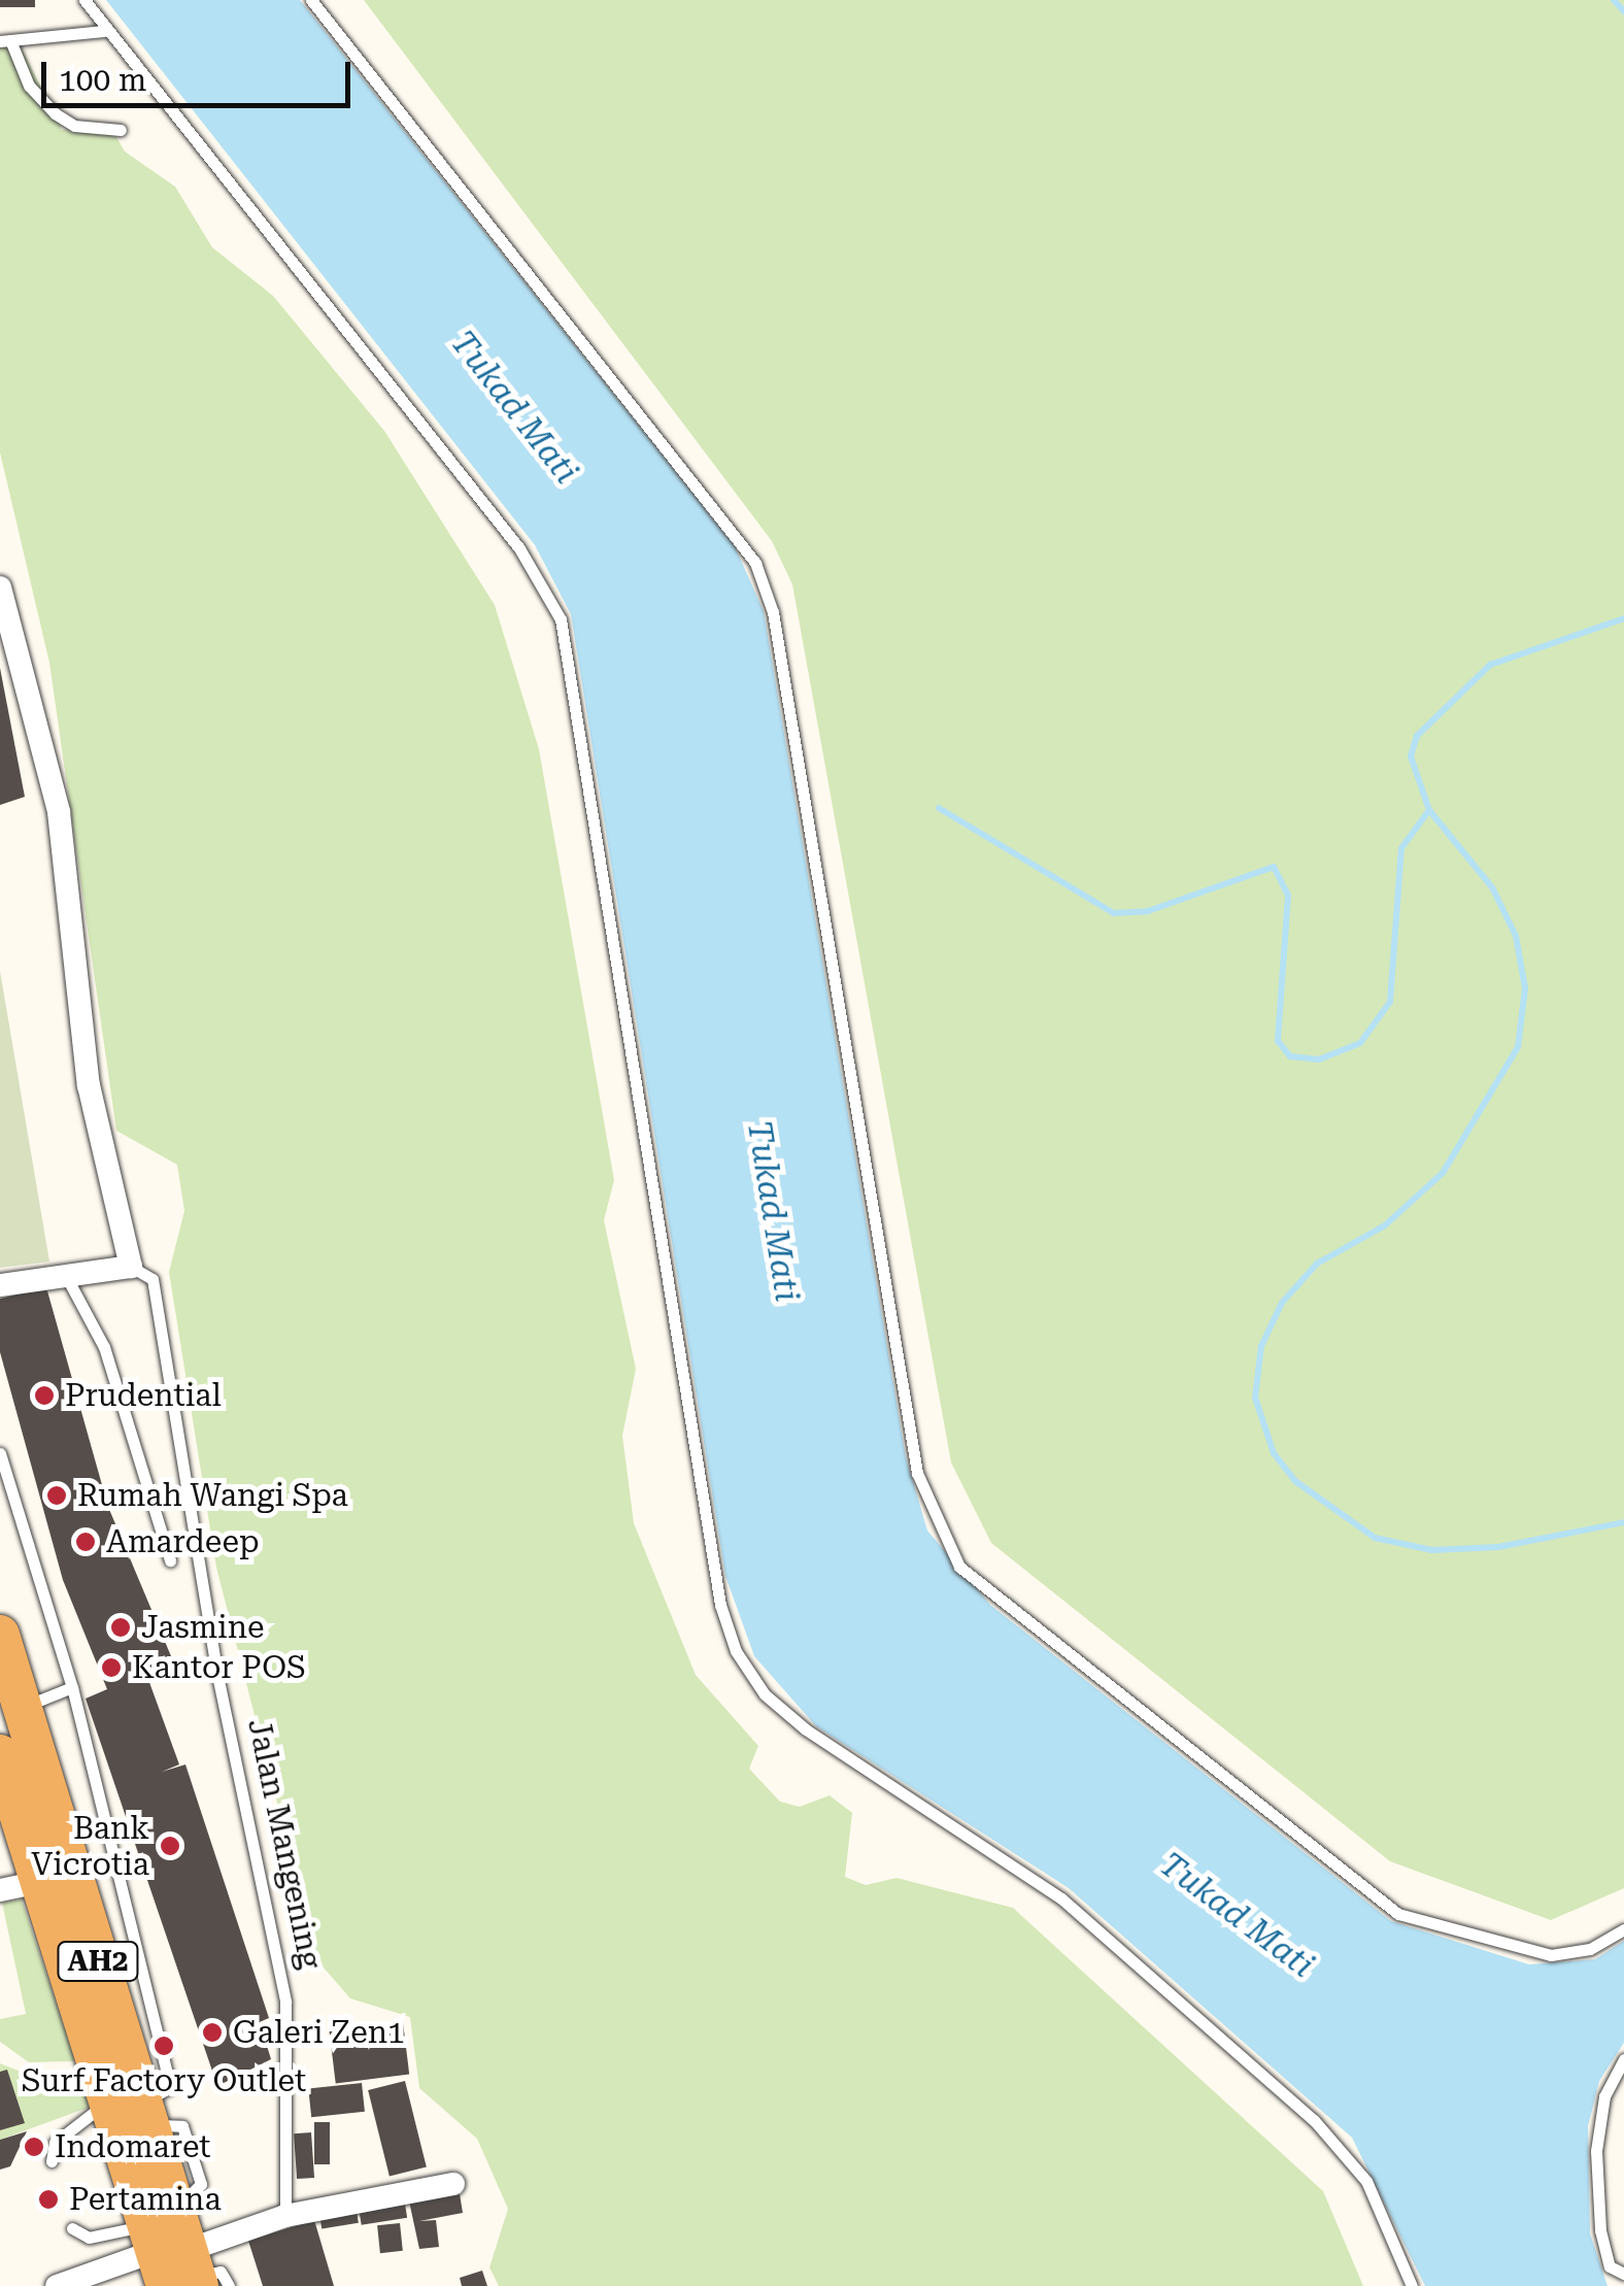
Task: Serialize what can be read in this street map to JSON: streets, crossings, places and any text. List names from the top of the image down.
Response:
{
  "streets": {
    "highway": ["AH2"],
    "lane": ["Jalan Mangening"]
  },
  "water": ["Tukad Mati"],
  "places": [
    "Prudential",
    "Rumah Wangi Spa",
    "Amardeep",
    "Jasmine",
    "Kantor POS",
    "Bank Vicrotia",
    "Galeri Zen1",
    "Surf Factory Outlet",
    "Indomaret",
    "Pertamina"
  ],
  "scale_bar": "100 m"
}
